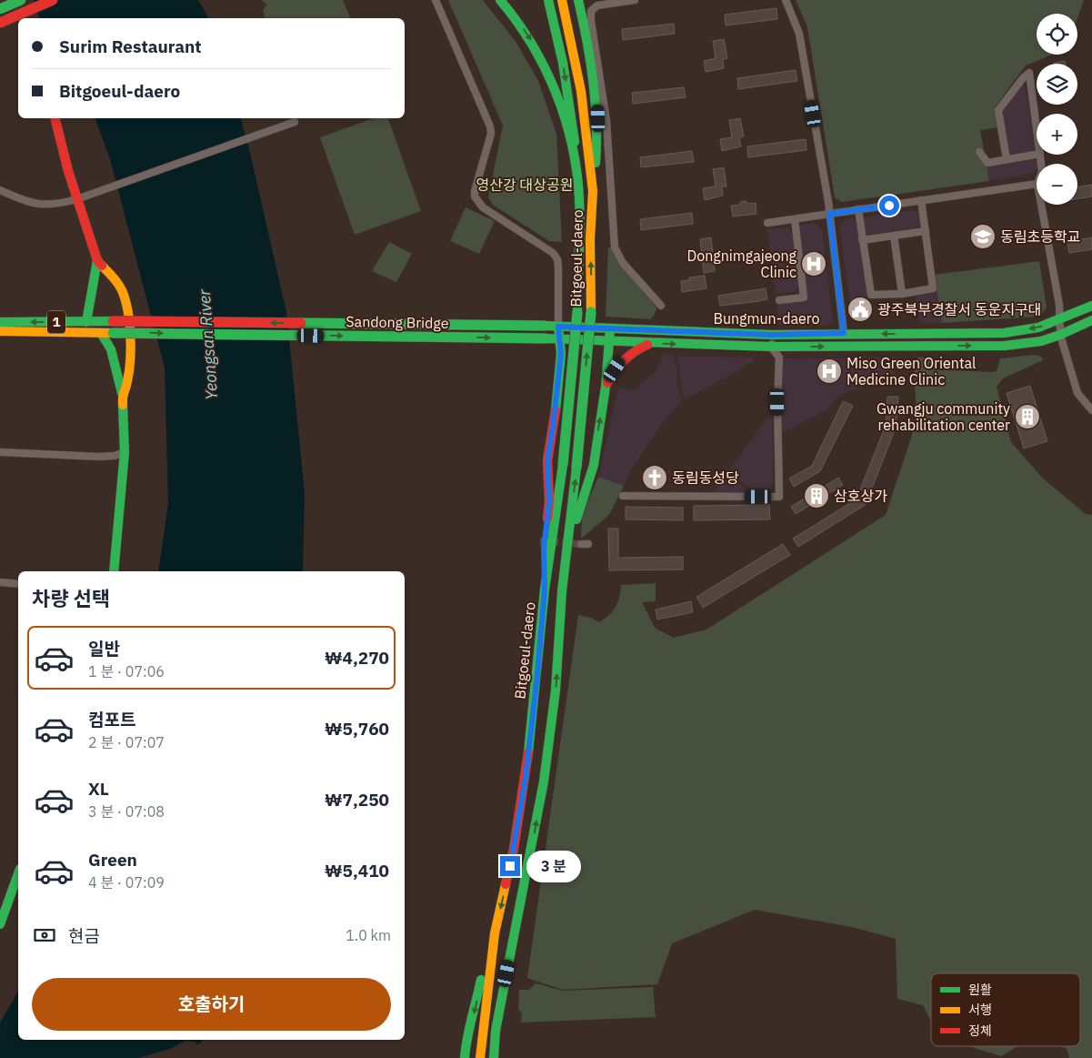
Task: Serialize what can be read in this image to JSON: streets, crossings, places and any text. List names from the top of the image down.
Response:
{
  "streets": {
    "main road": [
      "Bitgoeul-daero",
      "Bungmun-daero",
      "1",
      "Sandong Bridge"
    ]
  },
  "crossings": [
    ["Bungmun-daero", "Sandong Bridge"],
    ["1", "Sandong Bridge"]
  ],
  "water": ["Yeongsan River"],
  "parks": ["영산강 대상공원"],
  "places": {
    "school or university": ["동림초등학교"],
    "hospital": ["Dongnimgajeong Clinic", "Miso Green Oriental Medicine Clinic"],
    "public building": ["광주북부경찰서 동운지구대"],
    "building": ["Gwangju community rehabilitation center", "삼호상가"],
    "church": ["동림동성당"]
  },
  "legend": ["원활", "서행", "정체"],
  "page": {
    "map_buttons": ["+", "−"],
    "banner": ["Surim Restaurant", "Bitgoeul-daero"],
    "heading": "차량 선택",
    "list": [
      {
        "name": "일반",
        "note": "1 분 · 07:06",
        "value": "₩4,270"
      },
      {
        "name": "컴포트",
        "note": "2 분 · 07:07",
        "value": "₩5,760"
      },
      {
        "name": "XL",
        "note": "3 분 · 07:08",
        "value": "₩7,250"
      },
      {
        "name": "Green",
        "note": "4 분 · 07:09",
        "value": "₩5,410"
      }
    ],
    "bubble": "3 분",
    "pay": ["현금", "1.0 km"],
    "buttons": "호출하기"
  }
}
